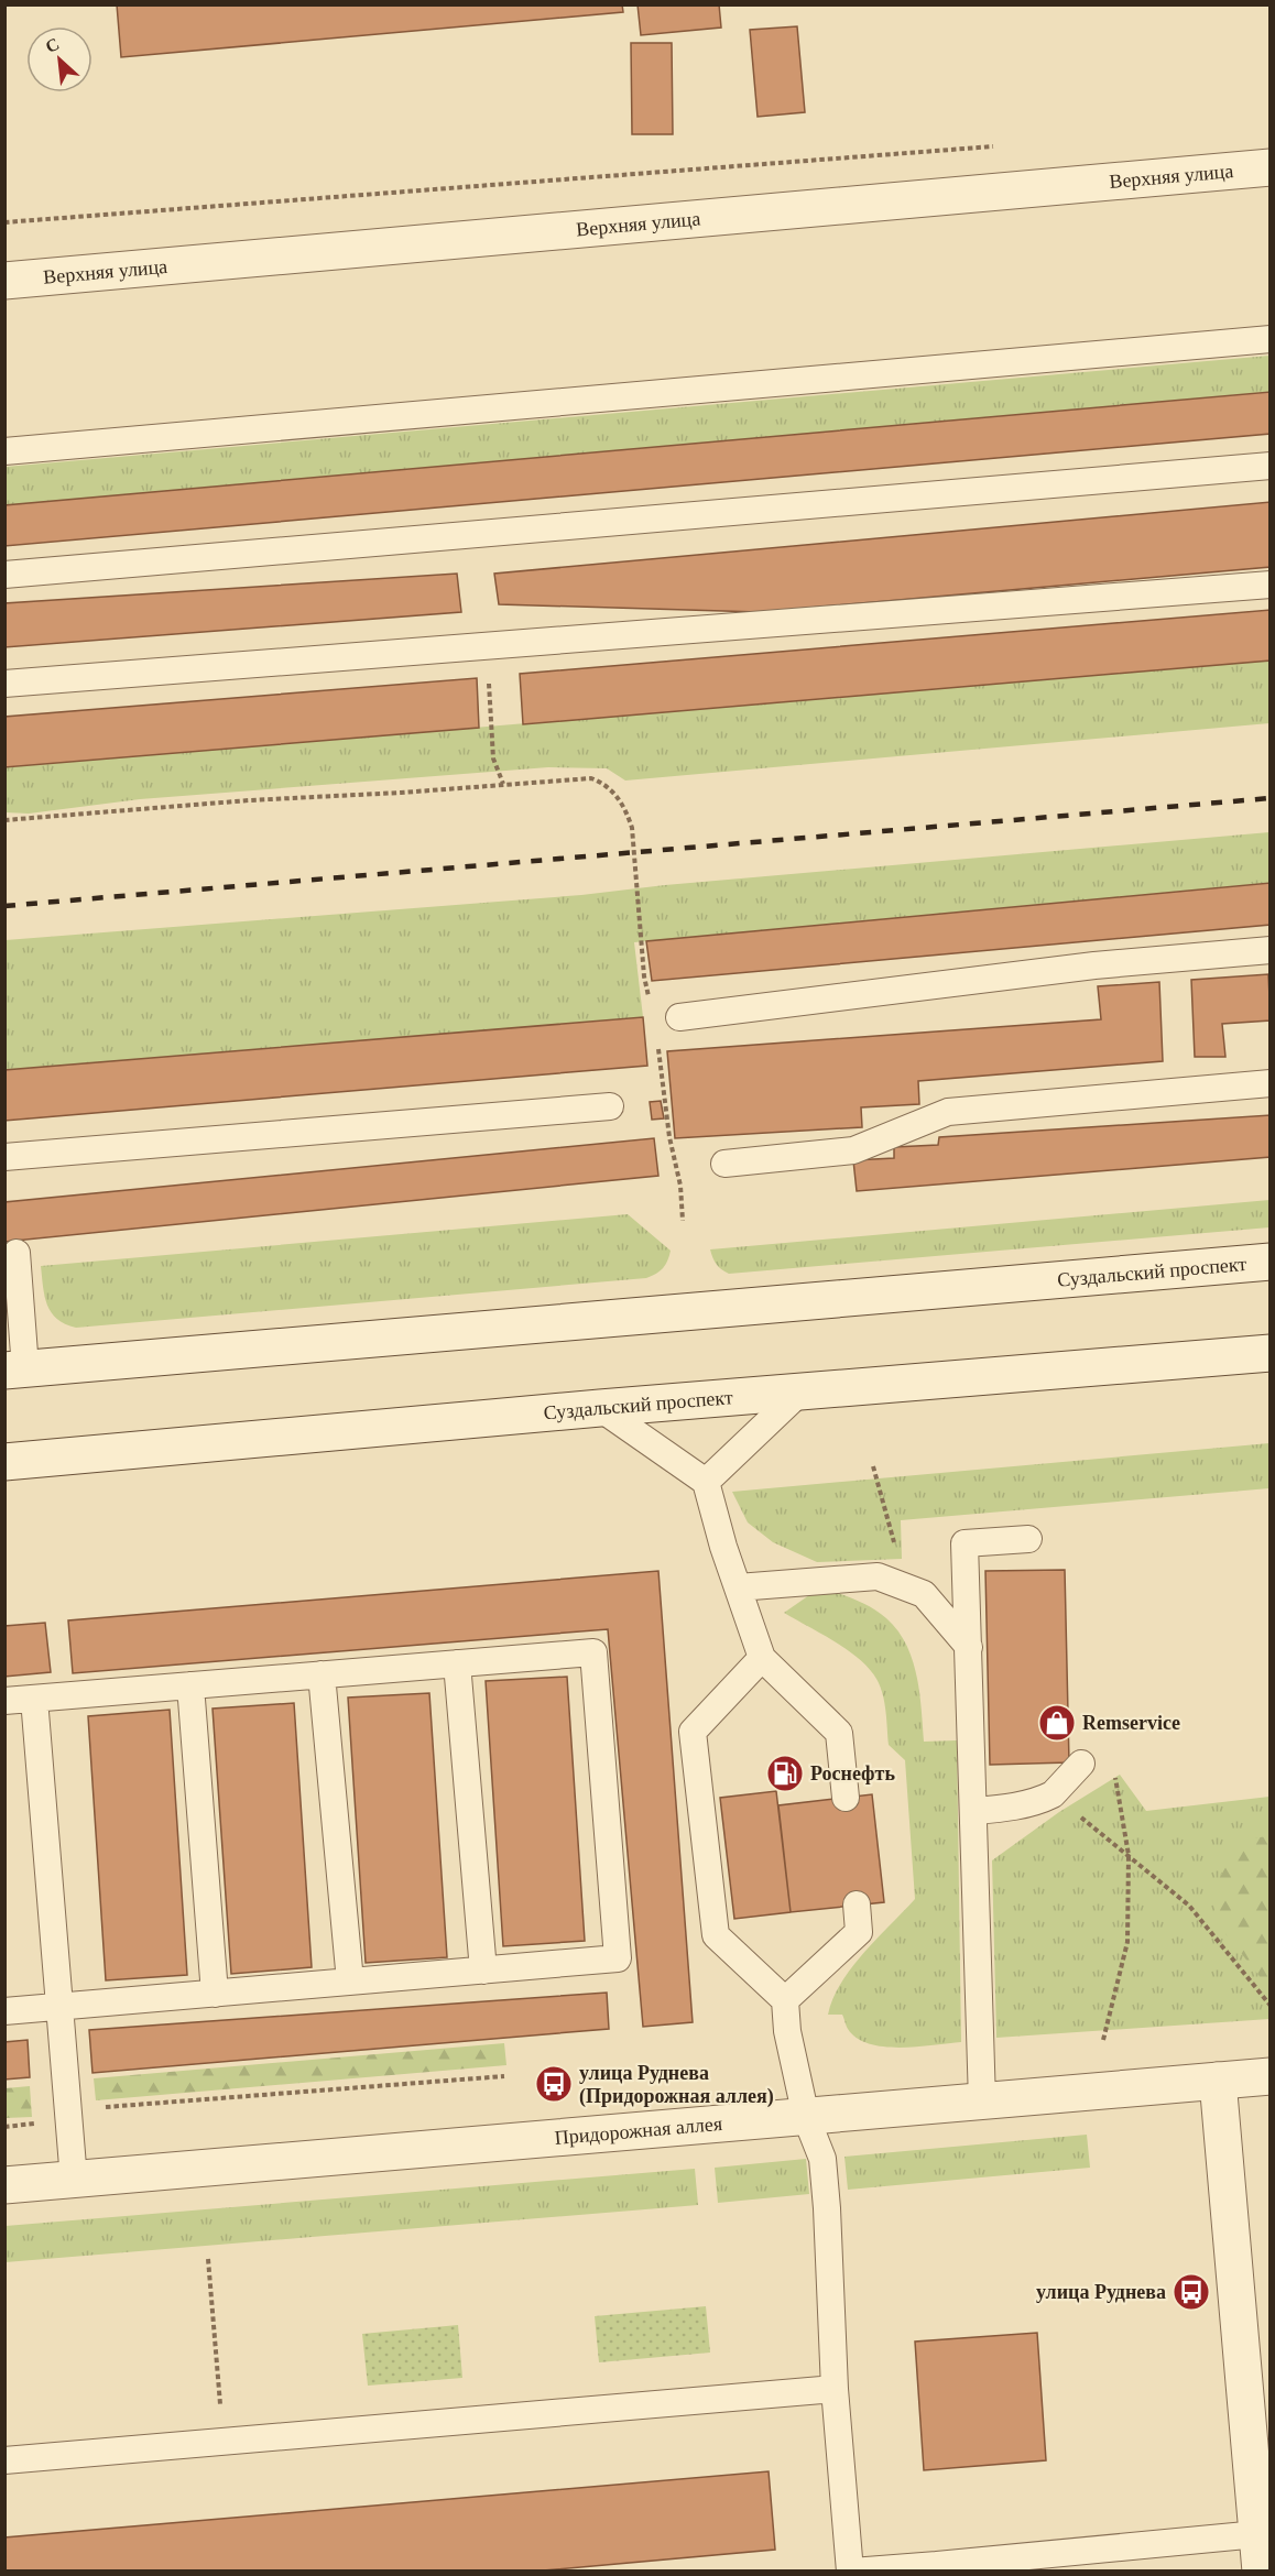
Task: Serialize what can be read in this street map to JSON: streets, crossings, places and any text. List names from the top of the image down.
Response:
{
  "streets": {
    "street": ["Верхняя улица", "Суздальский проспект", "Придорожная аллея"]
  },
  "places": {
    "shop": ["Remservice"],
    "fuel station": ["Роснефть"],
    "bus stop": ["улица Руднева (Придорожная аллея)", "улица Руднева"]
  },
  "north": "top left"
}
